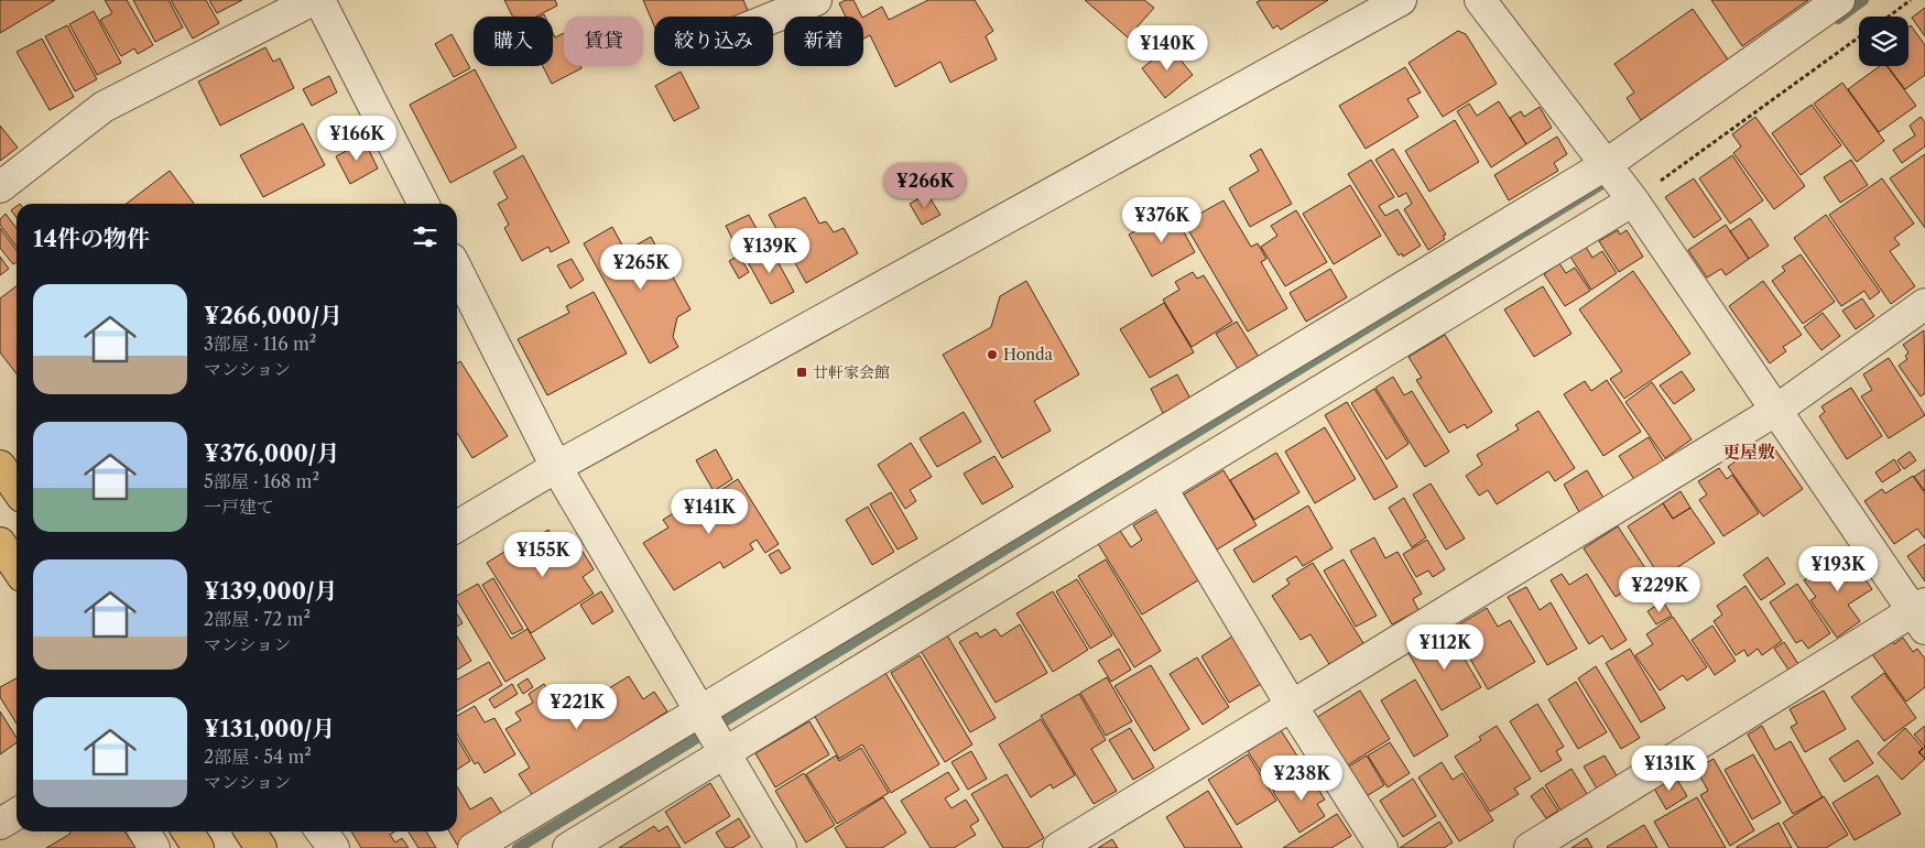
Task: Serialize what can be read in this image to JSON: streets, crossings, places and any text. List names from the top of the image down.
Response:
{
  "districts": ["更屋敷"],
  "places": {
    "other": ["Honda"],
    "transit": ["廿軒家会館"]
  },
  "page": {
    "chip": [
      "購入",
      "賃貸",
      "絞り込み",
      "新着"
    ],
    "price": [
      "¥140K",
      "¥166K",
      "¥266K",
      "¥376K",
      "¥139K",
      "¥265K",
      "¥141K",
      "¥155K",
      "¥193K",
      "¥229K",
      "¥112K",
      "¥221K",
      "¥131K",
      "¥238K"
    ],
    "heading": "14件の物件",
    "list": [
      {
        "name": "¥266,000/月",
        "note": "3部屋 · 116 m² · マンション"
      },
      {
        "name": "¥376,000/月",
        "note": "5部屋 · 168 m² · 一戸建て"
      },
      {
        "name": "¥139,000/月",
        "note": "2部屋 · 72 m² · マンション"
      },
      {
        "name": "¥131,000/月",
        "note": "2部屋 · 54 m² · マンション"
      }
    ]
  }
}
